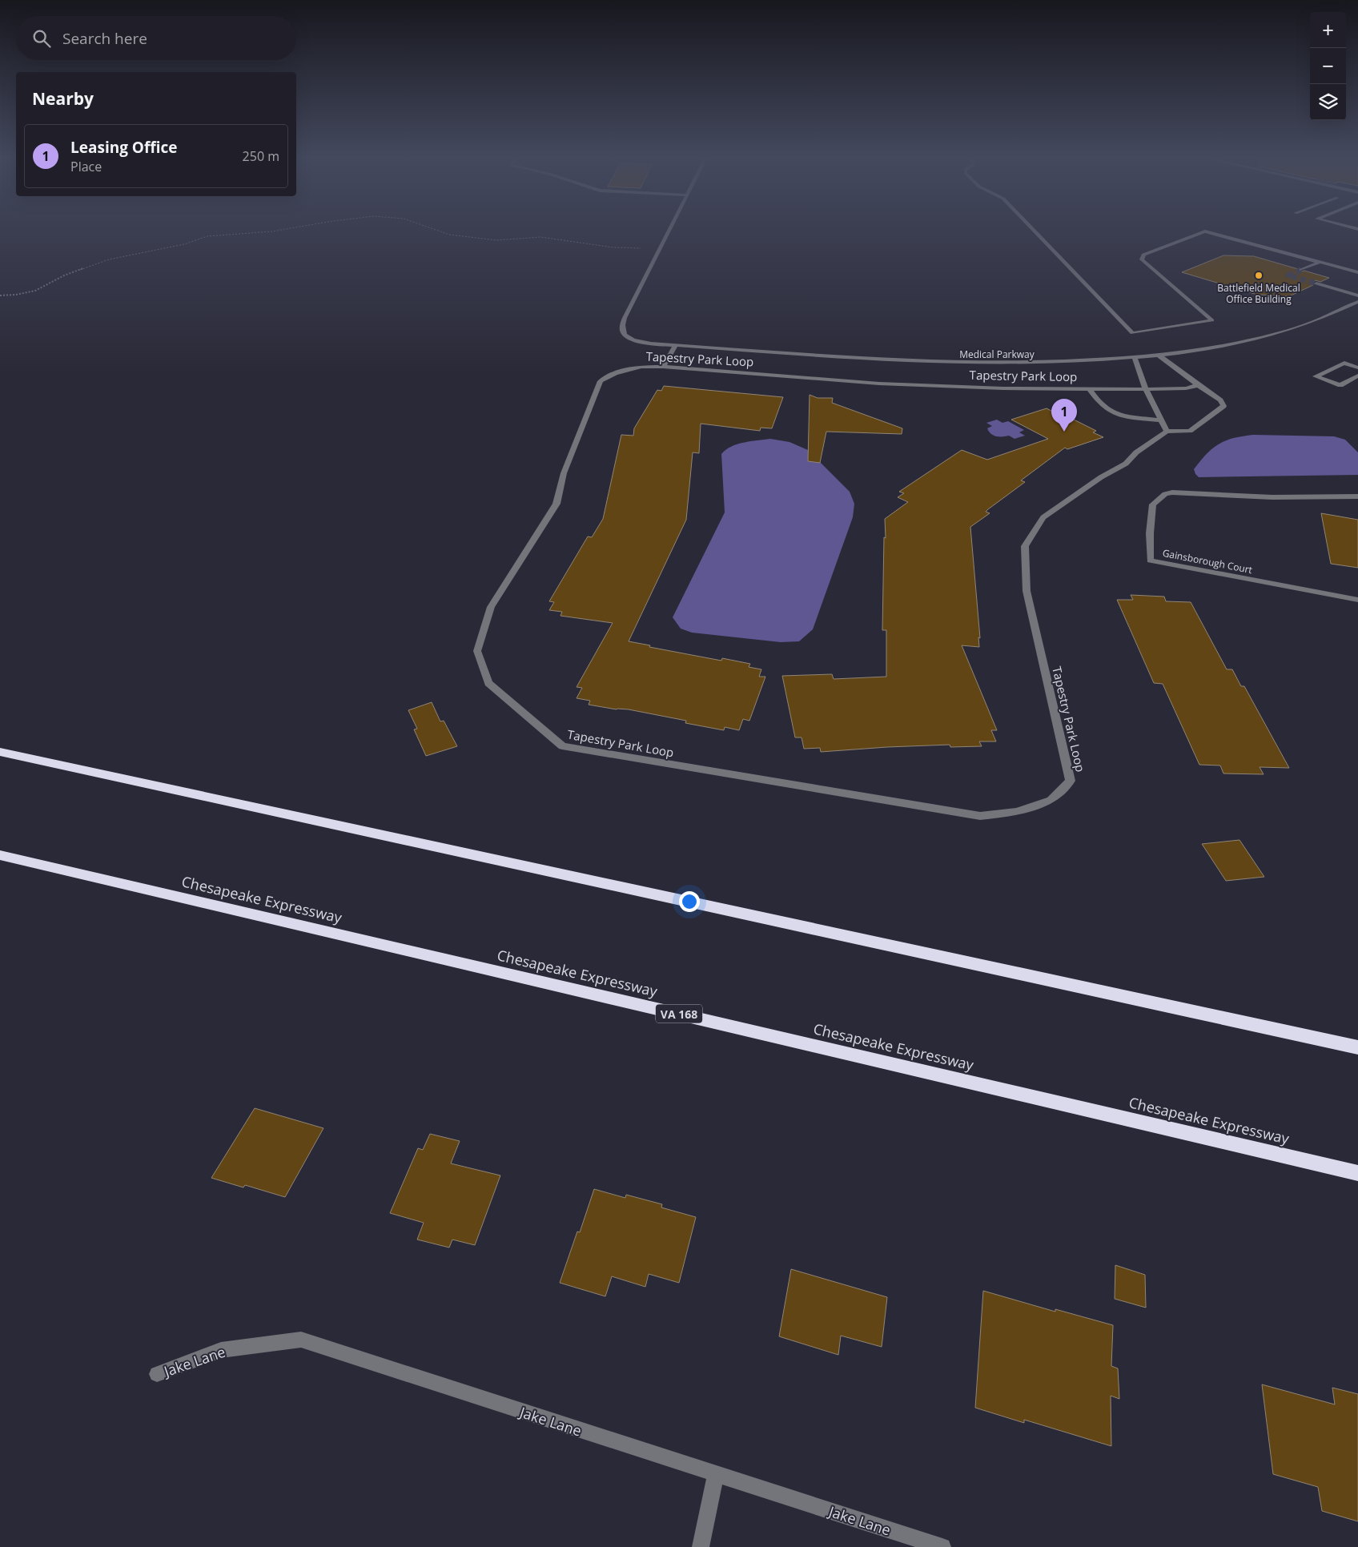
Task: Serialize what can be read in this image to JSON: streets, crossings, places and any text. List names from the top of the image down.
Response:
{
  "streets": {
    "highway": ["Chesapeake Expressway", "VA 168"],
    "street": [
      "Medical Parkway",
      "Tapestry Park Loop",
      "Gainsborough Court",
      "Jake Lane"
    ]
  },
  "places": ["Battlefield Medical Office Building"],
  "page": {
    "map_buttons": ["+", "−"],
    "search": "Search here",
    "heading": "Nearby",
    "list": [
      {
        "mark": "1",
        "name": "Leasing Office",
        "note": "Place",
        "value": "250 m"
      }
    ],
    "pins": "1"
  }
}
